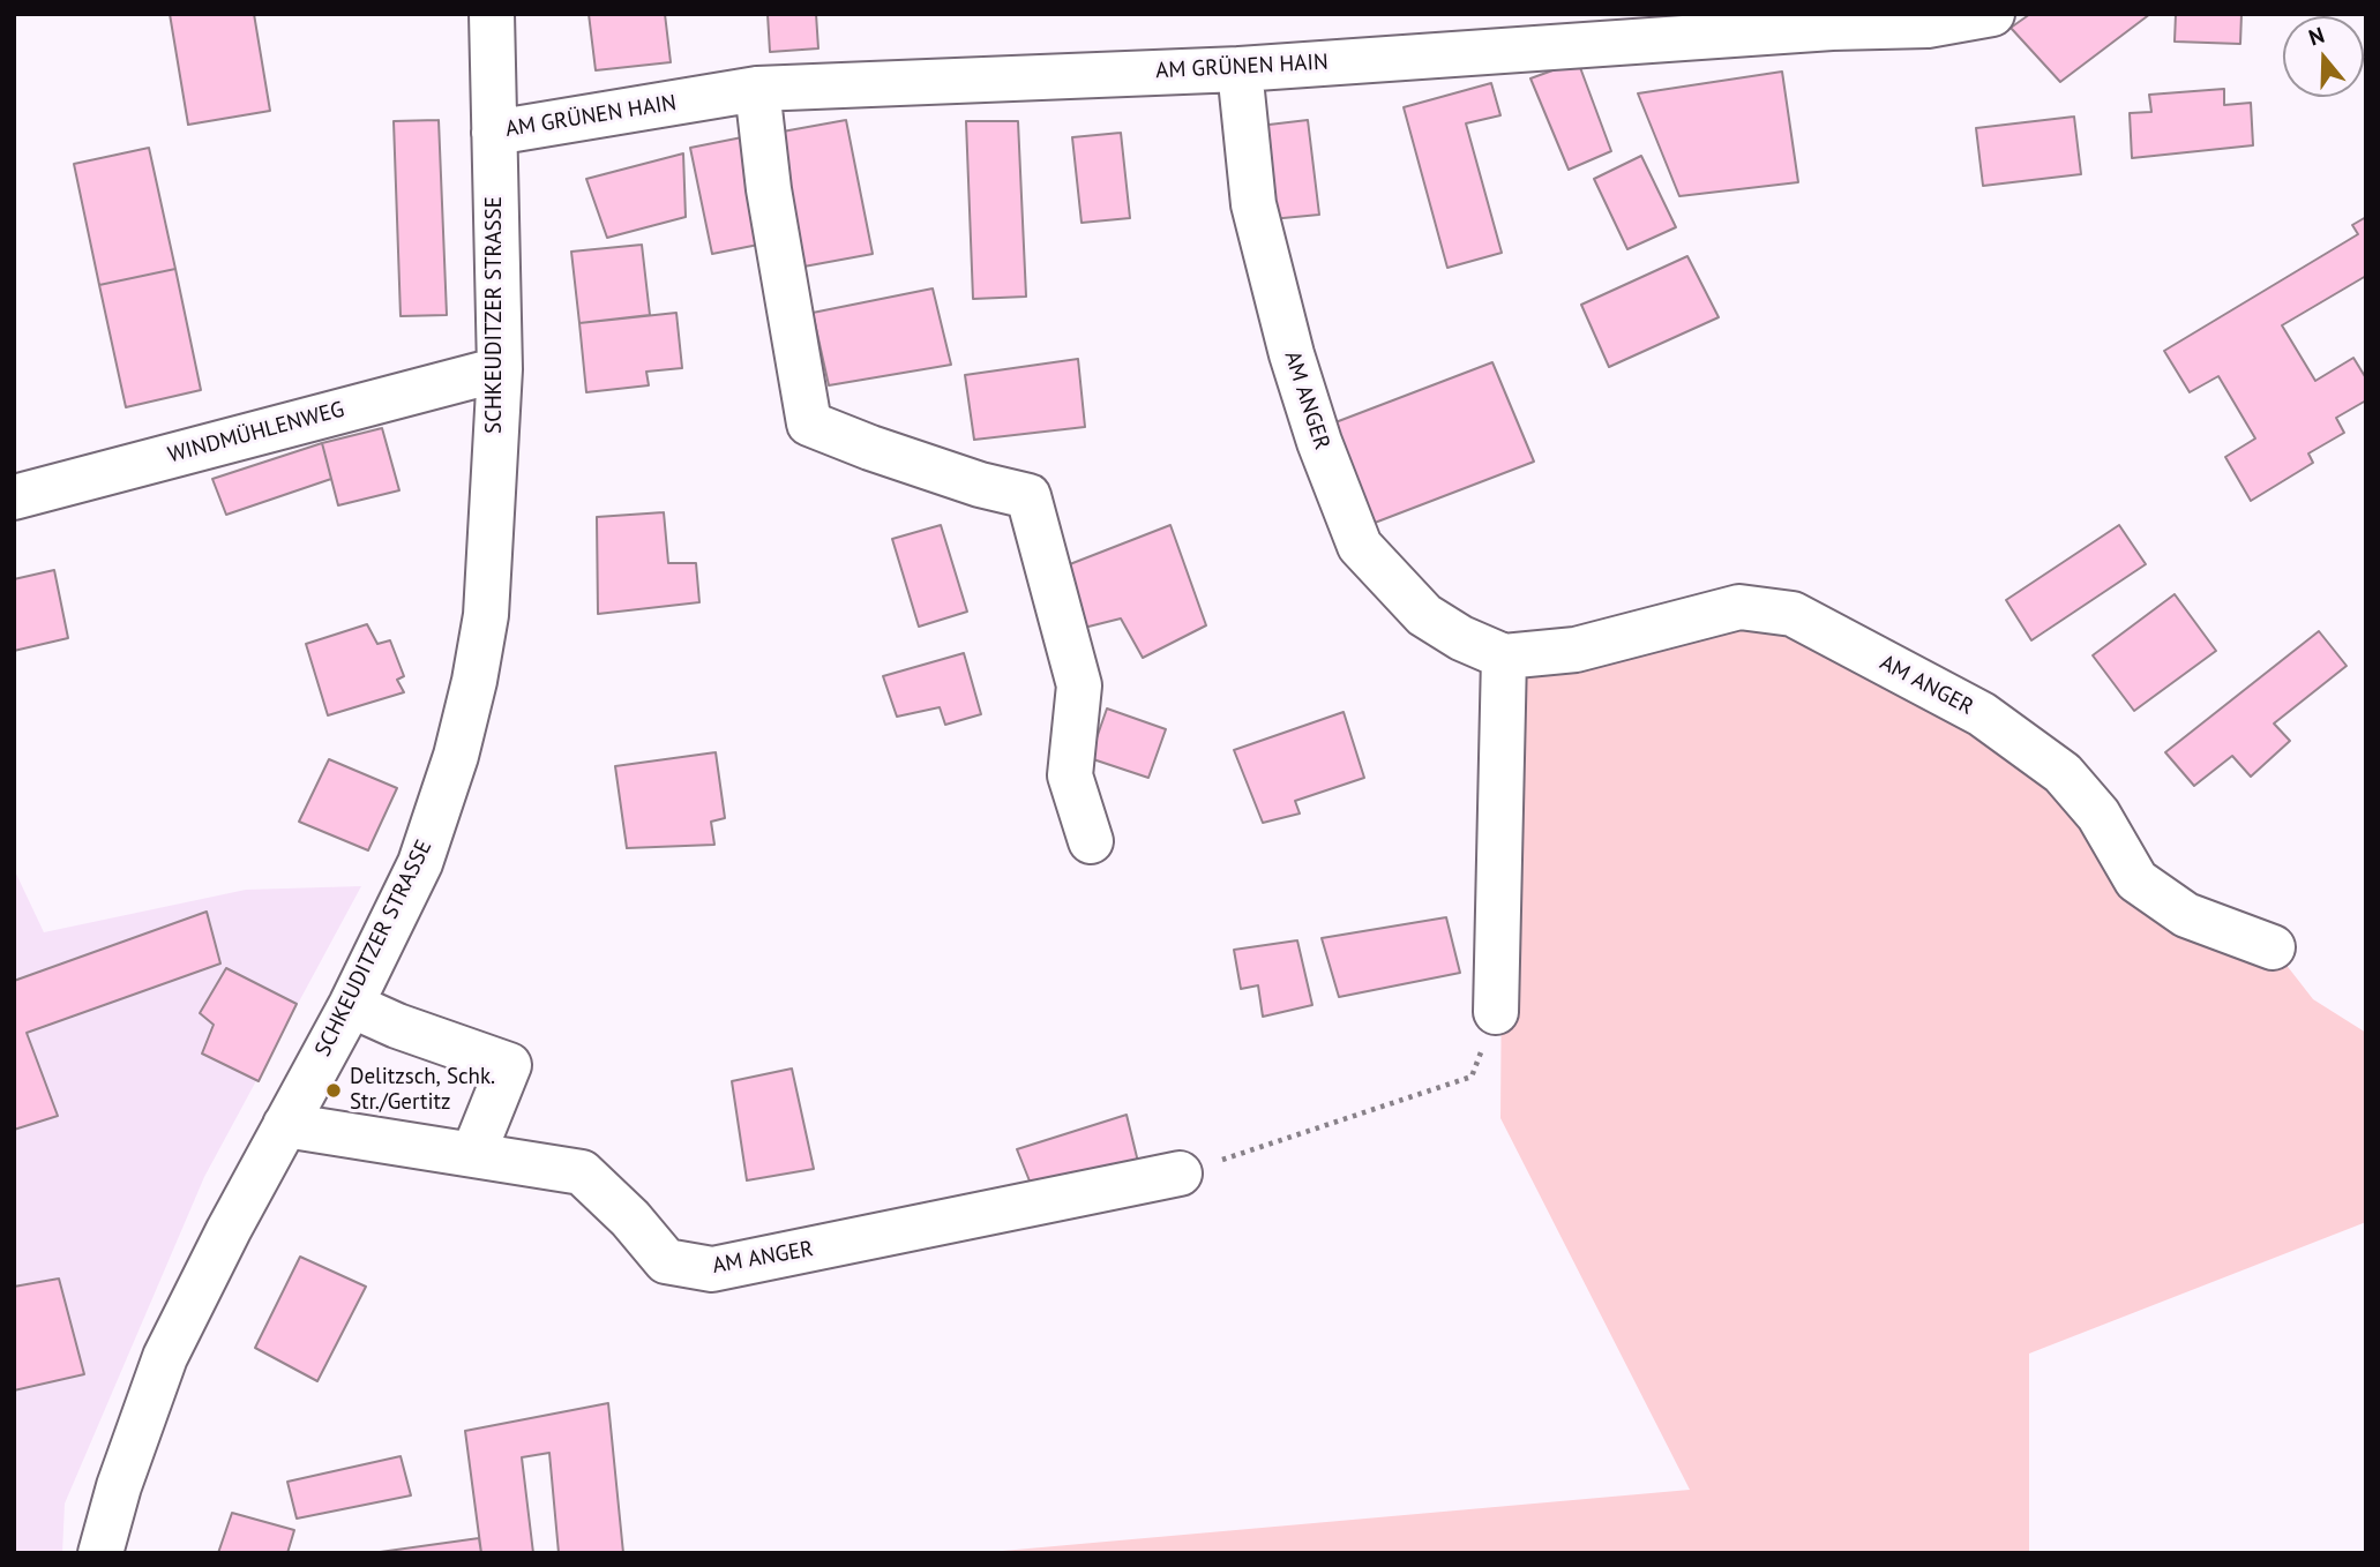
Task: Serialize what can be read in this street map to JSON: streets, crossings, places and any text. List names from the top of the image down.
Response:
{
  "streets": {
    "street": [
      "AM GRÜNEN HAIN",
      "SCHKEUDITZER STRASSE",
      "AM ANGER",
      "WINDMÜHLENWEG"
    ]
  },
  "crossings": [
    ["AM GRÜNEN HAIN", "SCHKEUDITZER STRASSE"],
    ["AM GRÜNEN HAIN", "AM ANGER"],
    ["SCHKEUDITZER STRASSE", "AM ANGER"],
    ["SCHKEUDITZER STRASSE", "WINDMÜHLENWEG"]
  ],
  "places": ["Delitzsch, Schk. Str./Gertitz"],
  "north": "top"
}
